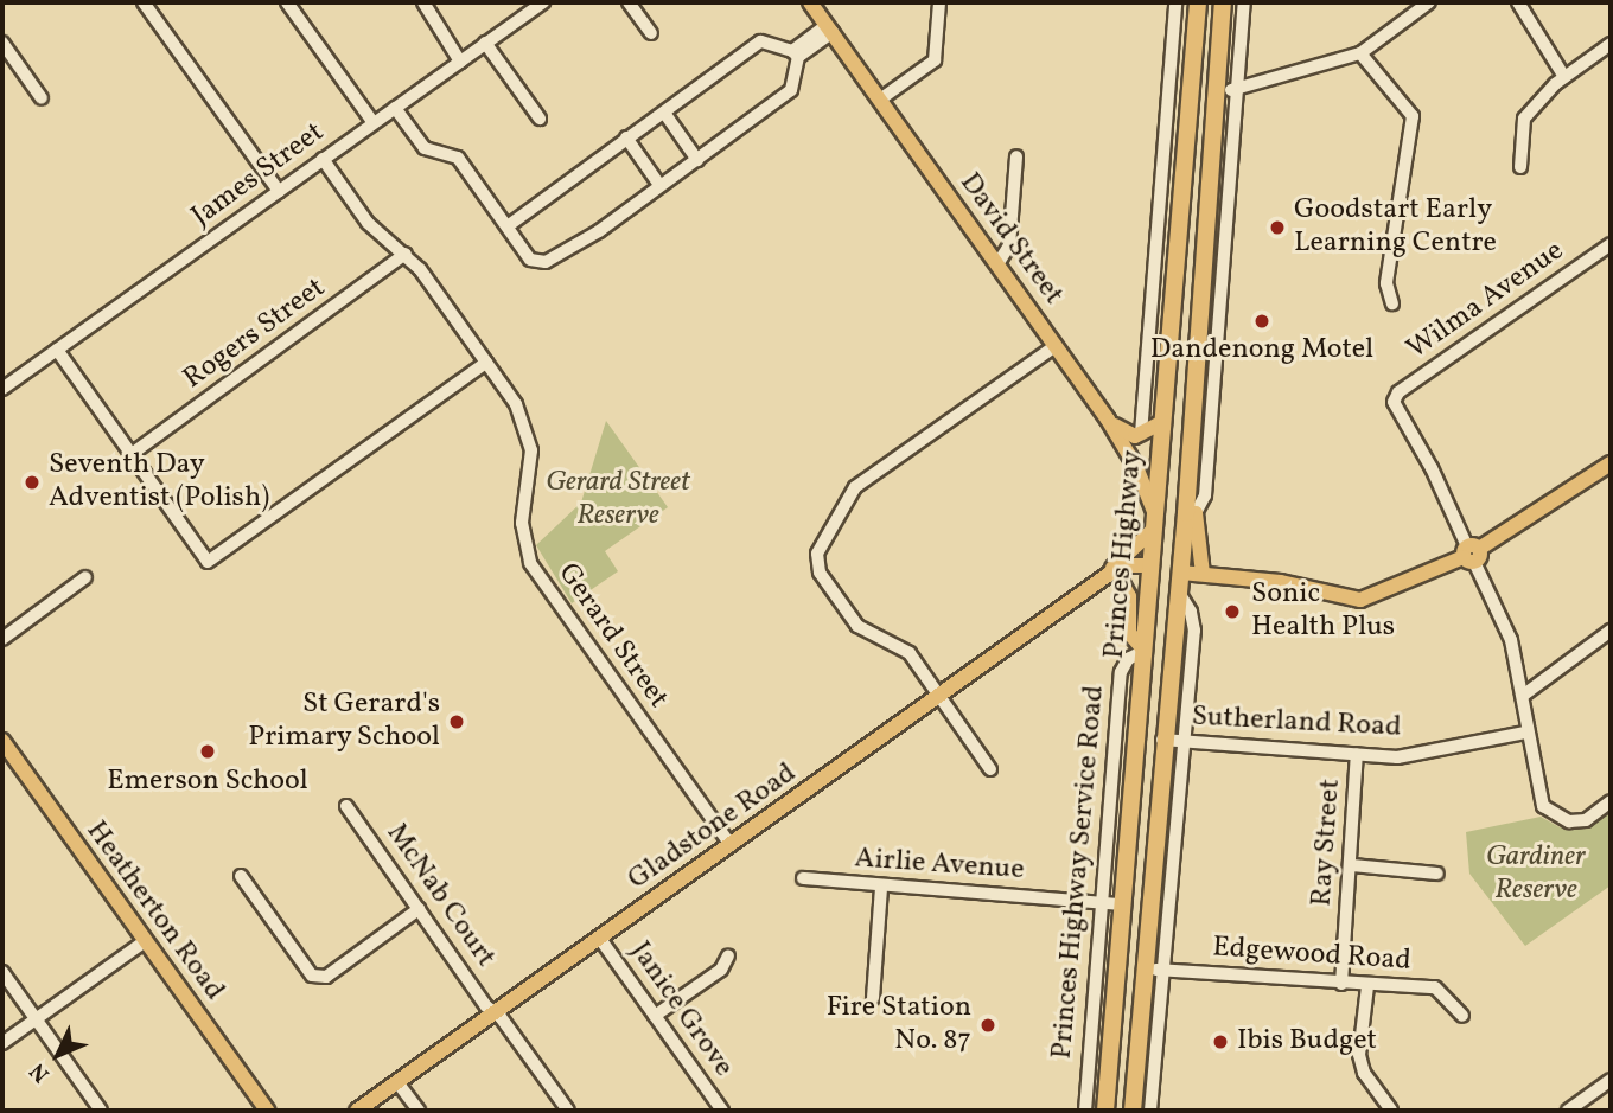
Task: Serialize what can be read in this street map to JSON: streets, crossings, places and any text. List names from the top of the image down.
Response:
{
  "streets": {
    "highway": ["Princes Highway"],
    "main road": ["David Street", "Gladstone Road", "Heatherton Road"],
    "street": [
      "James Street",
      "Wilma Avenue",
      "Rogers Street",
      "Gerard Street",
      "Sutherland Road",
      "Ray Street",
      "Airlie Avenue",
      "Princes Highway Service Road",
      "McNab Court",
      "Edgewood Road",
      "Janice Grove"
    ]
  },
  "crossings": [
    ["James Street", "Gerard Street"],
    ["David Street", "Princes Highway"],
    ["Rogers Street", "Gerard Street"],
    ["Princes Highway", "Sutherland Road"],
    ["Princes Highway", "Gladstone Road"],
    ["Princes Highway", "Airlie Avenue"],
    ["Princes Highway", "Princes Highway Service Road"],
    ["Princes Highway", "Edgewood Road"],
    ["Gerard Street", "Gladstone Road"],
    ["Sutherland Road", "Ray Street"],
    ["Gladstone Road", "McNab Court"],
    ["Gladstone Road", "Janice Grove"],
    ["Ray Street", "Edgewood Road"],
    ["Airlie Avenue", "Princes Highway Service Road"]
  ],
  "parks": ["Gerard Street Reserve", "Gardiner Reserve"],
  "places": [
    "Goodstart Early Learning Centre",
    "Dandenong Motel",
    "Seventh Day Adventist (Polish)",
    "Sonic Health Plus",
    "St Gerard's Primary School",
    "Emerson School",
    "Fire Station No. 87",
    "Ibis Budget"
  ],
  "north": "bottom left"
}
